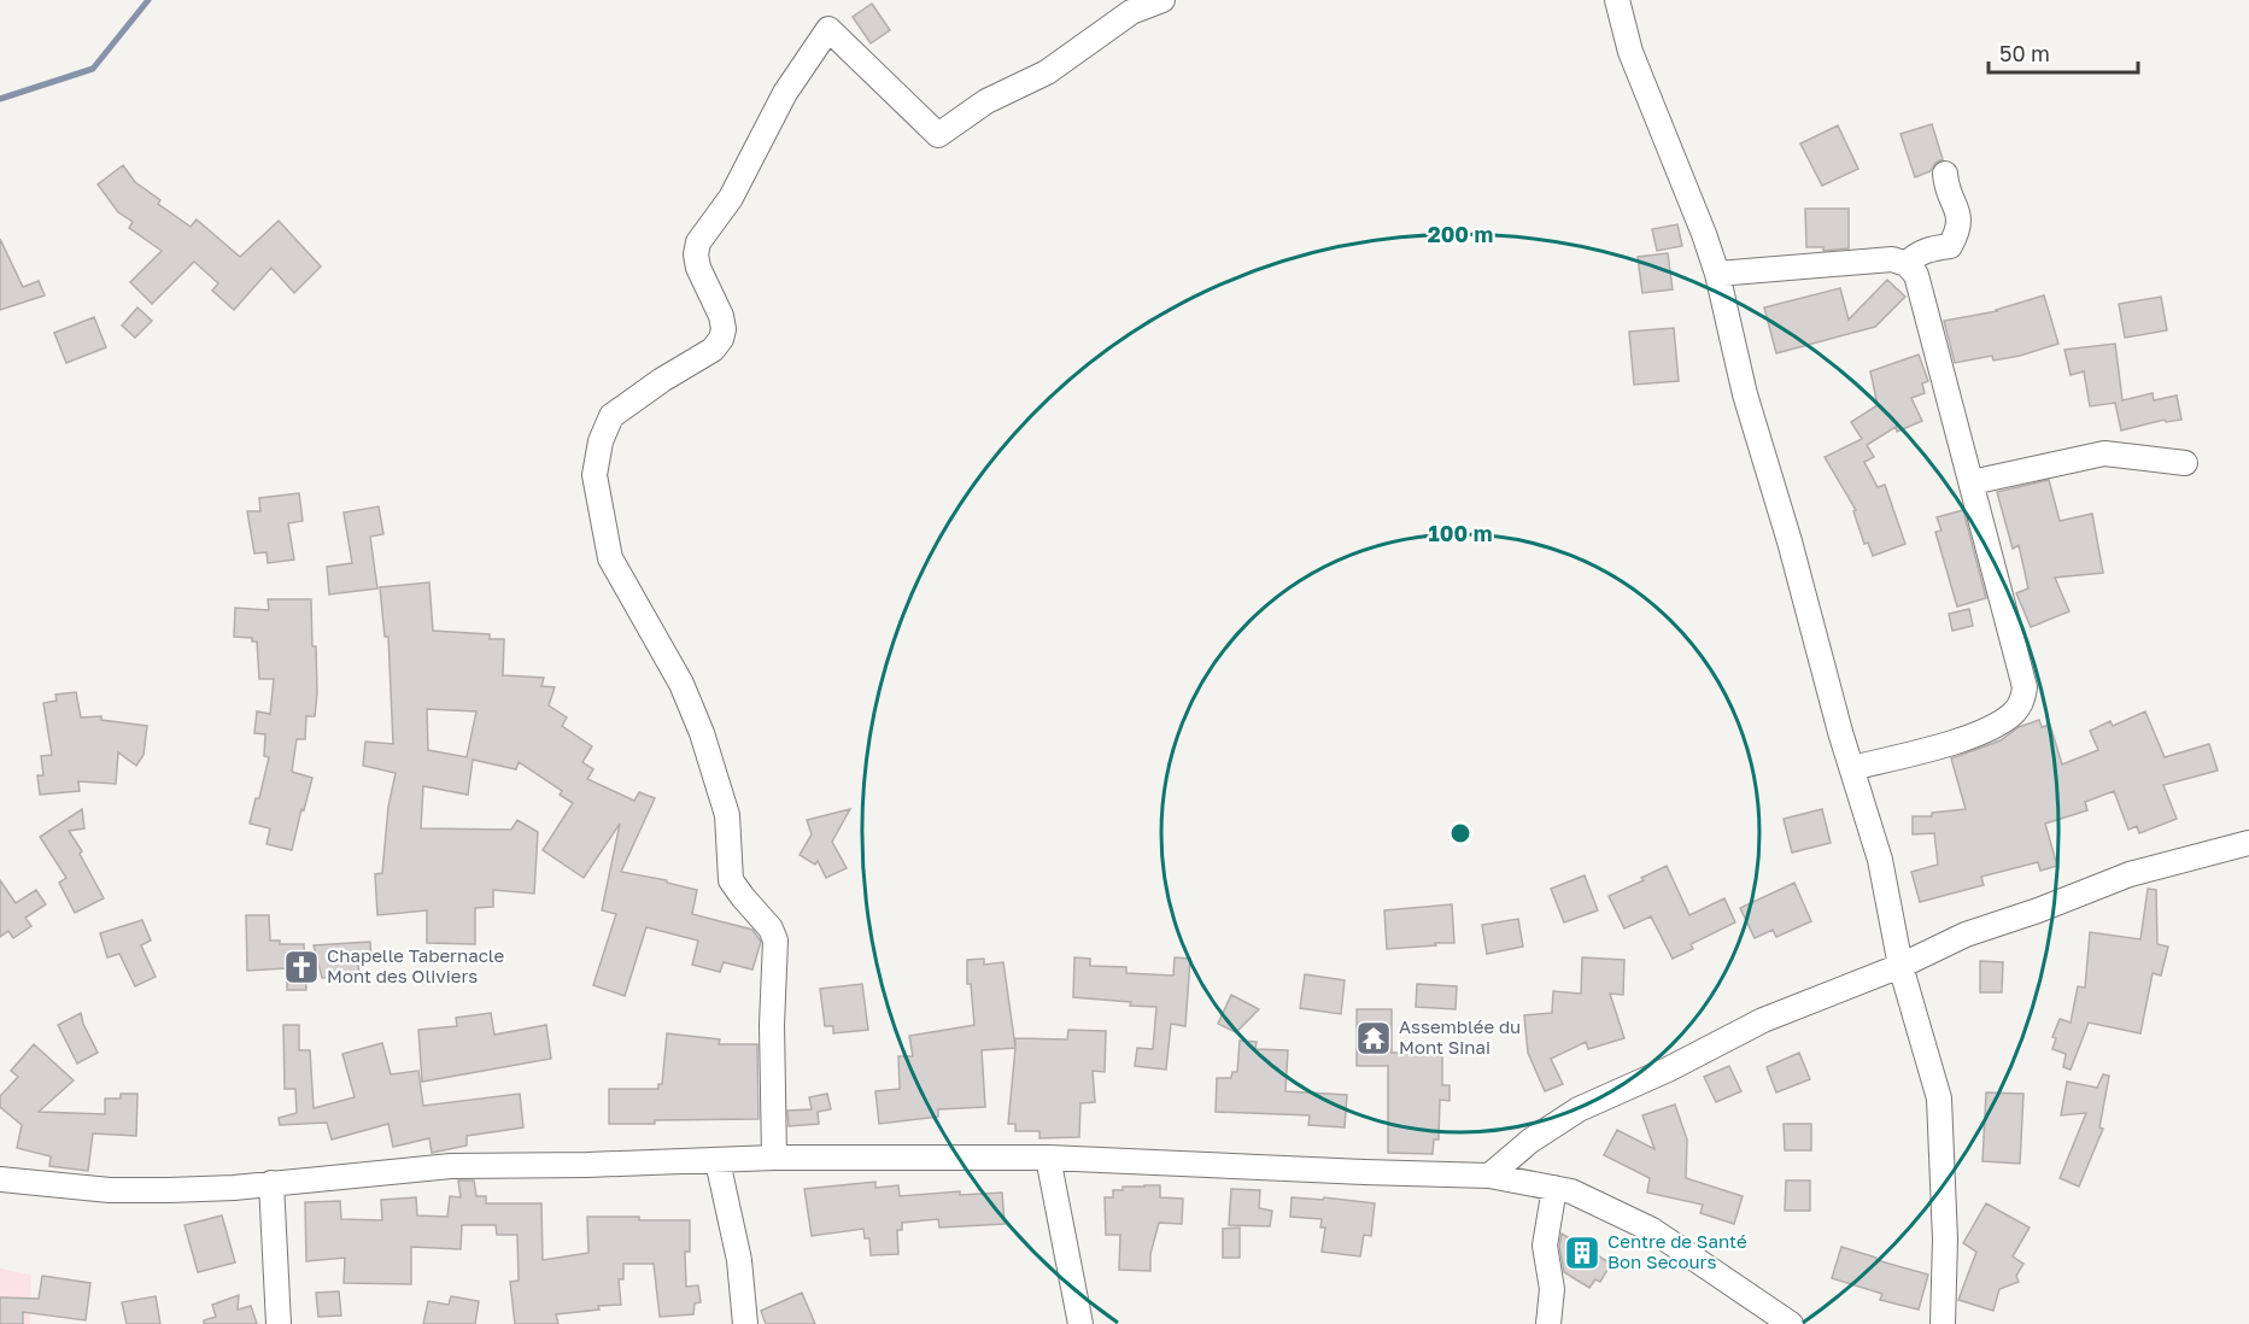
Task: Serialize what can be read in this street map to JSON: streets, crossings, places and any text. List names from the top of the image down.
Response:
{
  "places": {
    "church": ["Chapelle Tabernacle Mont des Oliviers"],
    "temple": ["Assemblée du Mont Sinai"],
    "building": ["Centre de Santé Bon Secours"]
  },
  "scale_bar": "50 m",
  "rings": ["200 m", "100 m"]
}
